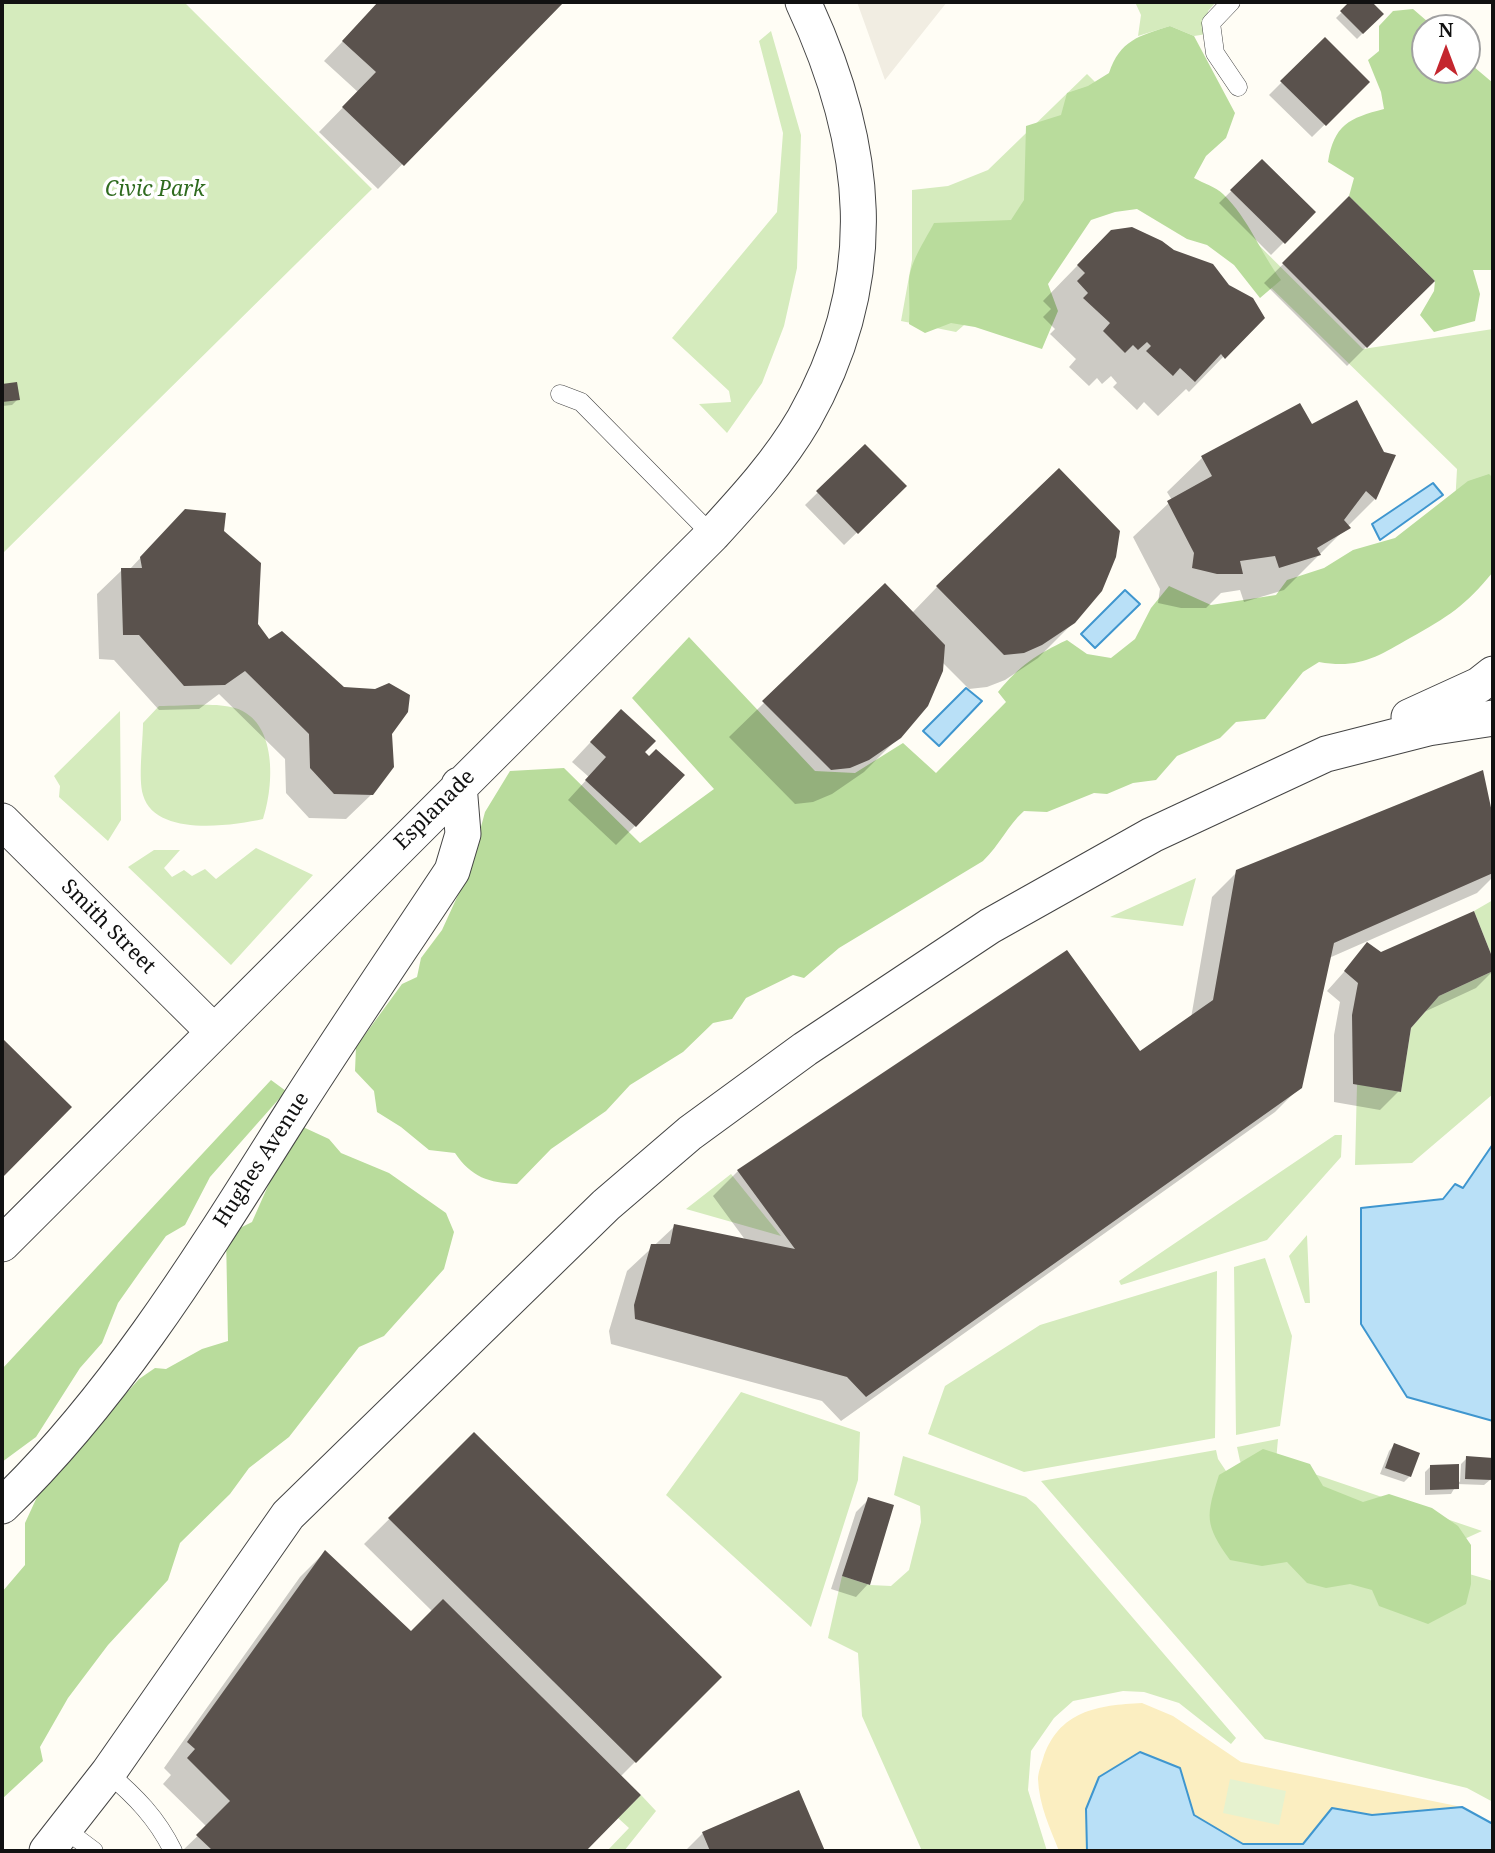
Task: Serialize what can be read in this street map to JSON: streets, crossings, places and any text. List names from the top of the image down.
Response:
{
  "streets": {
    "street": ["Esplanade", "Smith Street", "Hughes Avenue"]
  },
  "crossings": [
    ["Esplanade", "Smith Street"],
    ["Esplanade", "Hughes Avenue"]
  ],
  "parks": ["Civic Park"],
  "north": "top"
}
